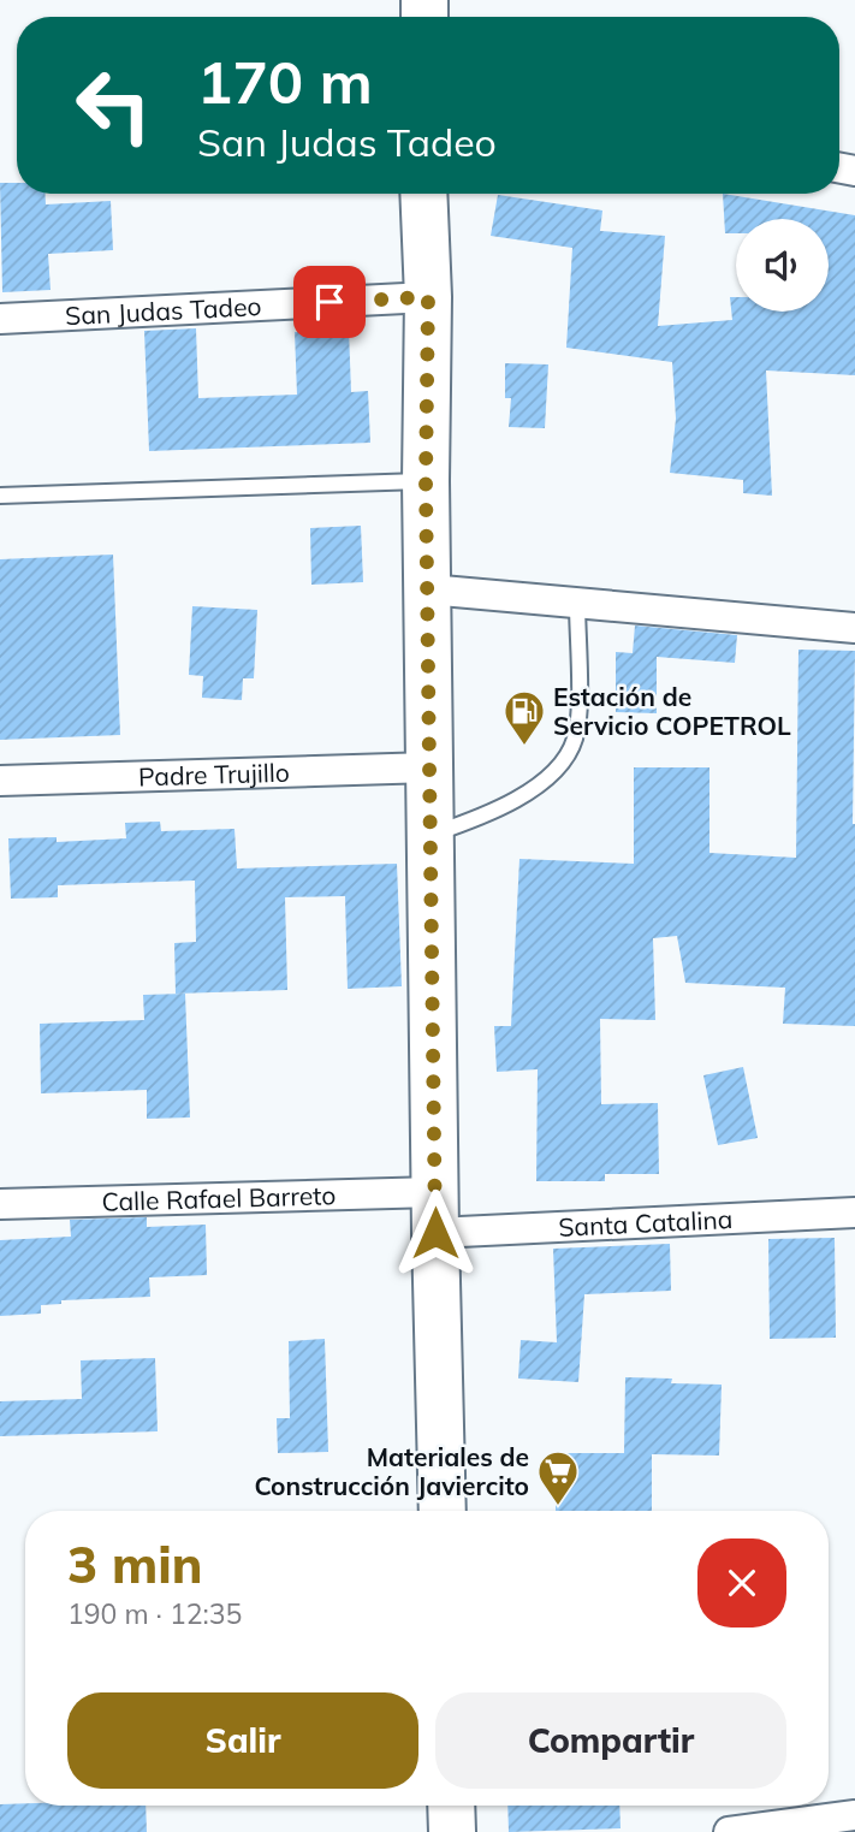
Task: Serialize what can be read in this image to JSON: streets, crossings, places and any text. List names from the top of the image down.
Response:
{
  "streets": {
    "street": [
      "San Judas Tadeo",
      "Padre Trujillo",
      "Calle Rafael Barreto",
      "Santa Catalina"
    ]
  },
  "crossings": [
    ["Calle Rafael Barreto", "Santa Catalina"]
  ],
  "places": {
    "fuel station": ["Estación de Servicio COPETROL"],
    "supermarket": ["Materiales de Construcción Javiercito"]
  },
  "page": {
    "turn": ["170 m", "San Judas Tadeo"],
    "heading": ["3 min", "190 m · 12:35"],
    "buttons": ["Salir", "Compartir"]
  }
}
